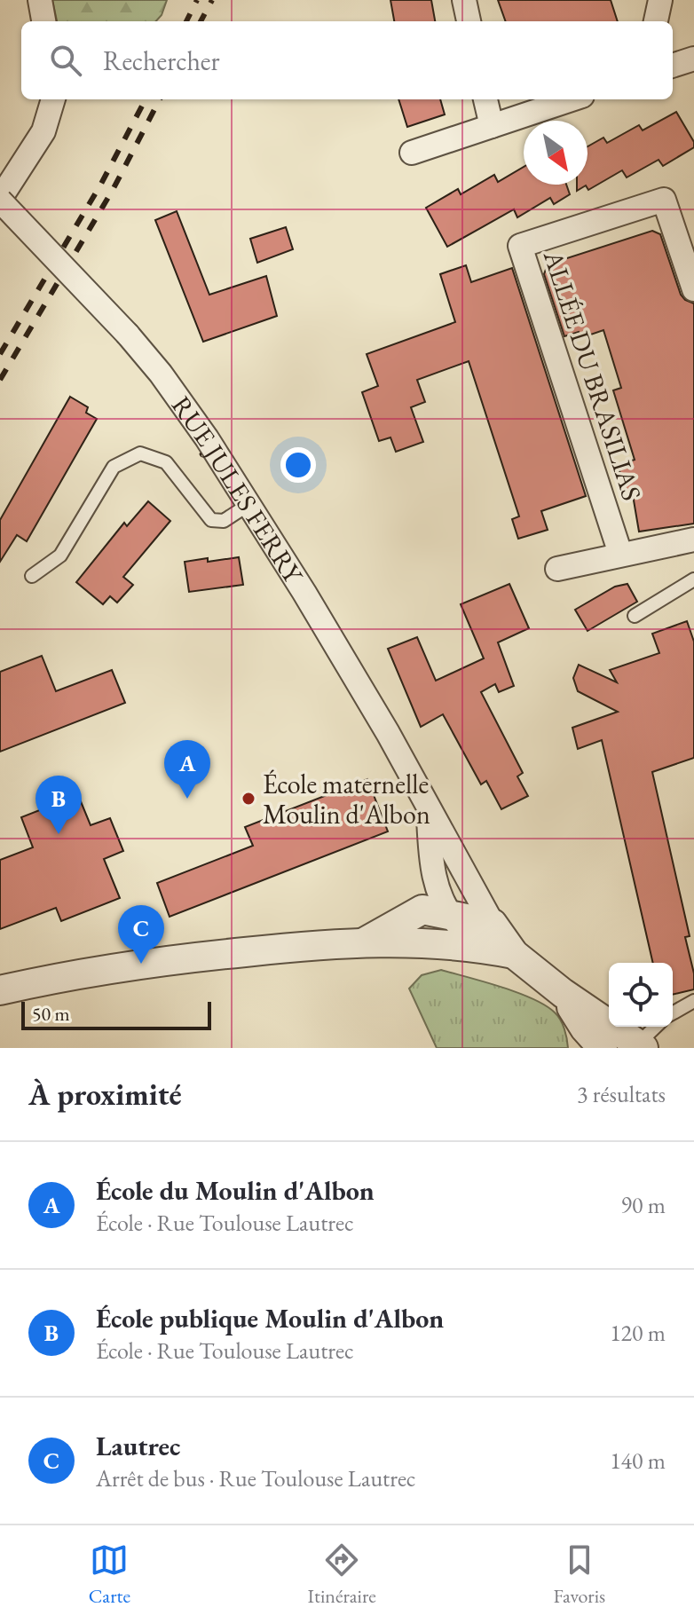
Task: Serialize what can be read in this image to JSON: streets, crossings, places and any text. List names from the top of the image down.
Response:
{
  "streets": {
    "street": ["ALLÉE DU BRASILIAS", "RUE JULES FERRY"]
  },
  "places": ["École maternelle Moulin d'Albon"],
  "scale_bar": "50 m",
  "north": "bottom right",
  "page": {
    "search": "Rechercher",
    "pins": ["A", "B", "C"],
    "scale": "50 m",
    "heading": ["À proximité", "3 résultats"],
    "list": [
      {
        "mark": "A",
        "name": "École du Moulin d'Albon",
        "note": "École · Rue Toulouse Lautrec",
        "value": "90 m"
      },
      {
        "mark": "B",
        "name": "École publique Moulin d'Albon",
        "note": "École · Rue Toulouse Lautrec",
        "value": "120 m"
      },
      {
        "mark": "C",
        "name": "Lautrec",
        "note": "Arrêt de bus · Rue Toulouse Lautrec",
        "value": "140 m"
      }
    ],
    "nav": ["Carte", "Itinéraire", "Favoris"]
  }
}
